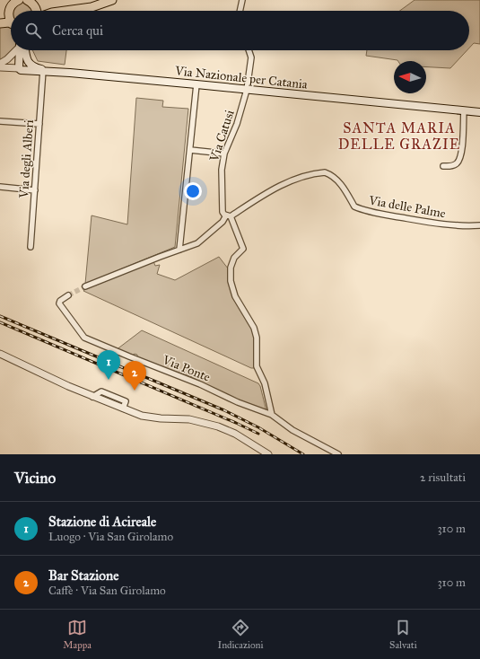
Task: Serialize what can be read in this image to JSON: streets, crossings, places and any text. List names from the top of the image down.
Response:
{
  "streets": {
    "main road": ["Via Nazionale per Catania"],
    "street": [
      "Via Catusi",
      "Via degli Alberi",
      "Via delle Palme",
      "Via Ponte"
    ]
  },
  "crossings": [
    ["Via Nazionale per Catania", "Via Catusi"],
    ["Via Nazionale per Catania", "Via degli Alberi"],
    ["Via Catusi", "Via delle Palme"],
    ["Via Catusi", "Via Ponte"]
  ],
  "districts": ["SANTA MARIA DELLE GRAZIE"],
  "north": "left",
  "page": {
    "search": "Cerca qui",
    "pins": ["1", "2"],
    "heading": ["Vicino", "2 risultati"],
    "list": [
      {
        "mark": "1",
        "name": "Stazione di Acireale",
        "note": "Luogo · Via San Girolamo",
        "value": "310 m"
      },
      {
        "mark": "2",
        "name": "Bar Stazione",
        "note": "Caffè · Via San Girolamo",
        "value": "310 m"
      }
    ],
    "nav": ["Mappa", "Indicazioni", "Salvati"]
  }
}
